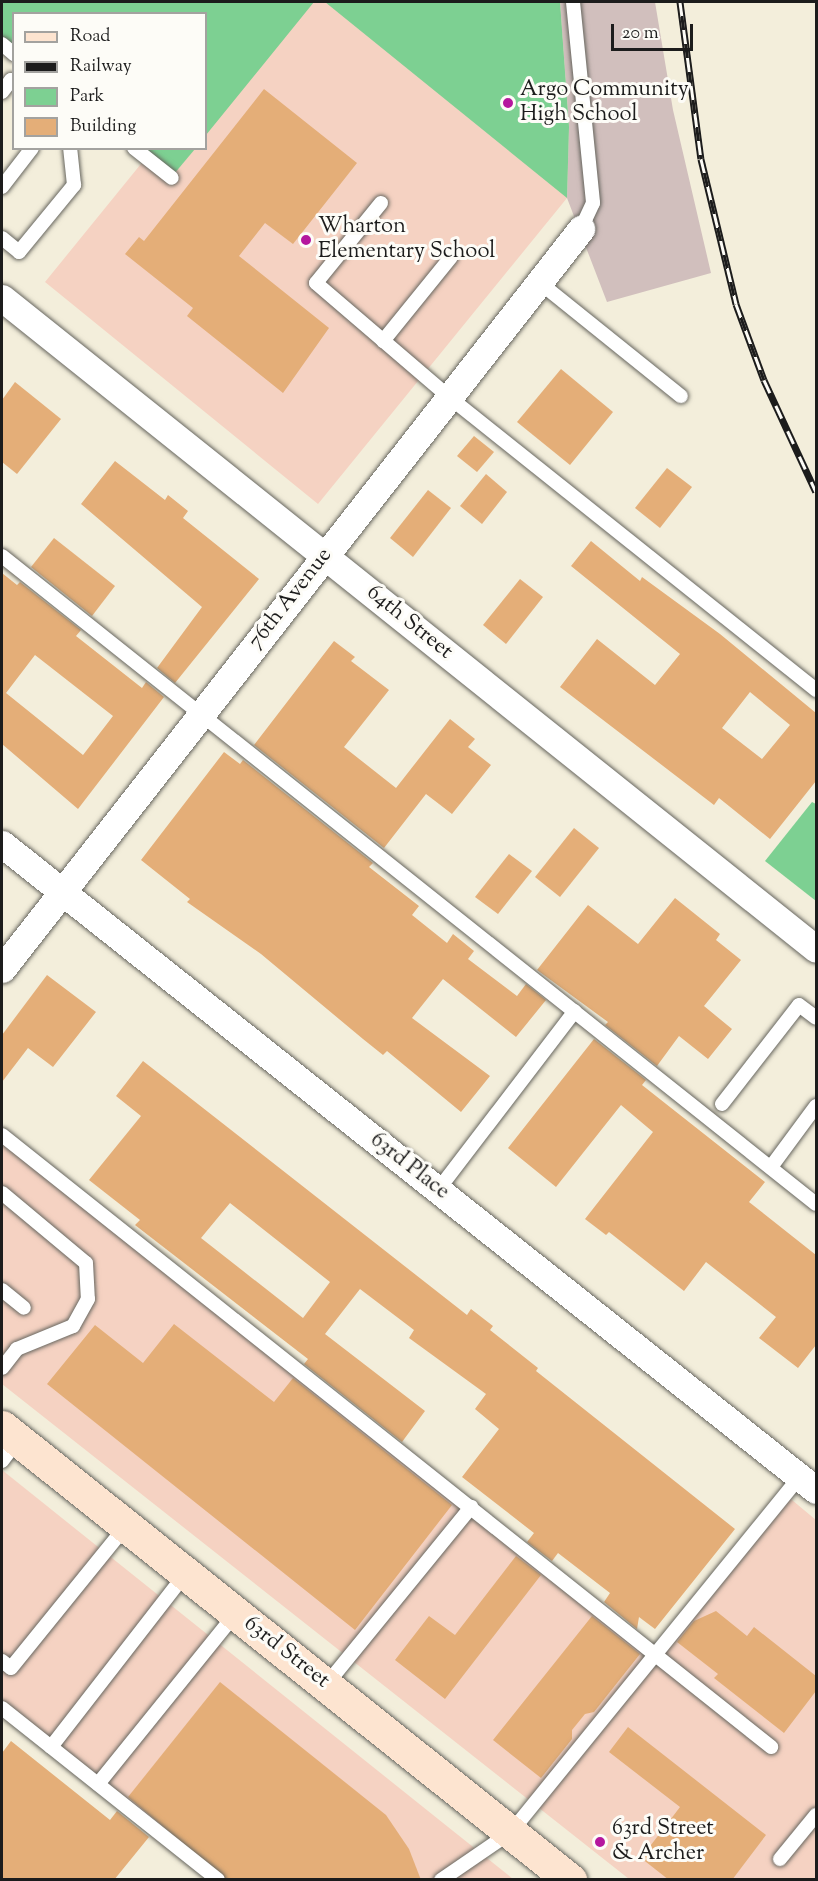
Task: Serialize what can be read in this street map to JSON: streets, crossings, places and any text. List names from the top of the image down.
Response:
{
  "streets": {
    "main road": ["63rd Street"],
    "street": ["76th Avenue", "64th Street", "63rd Place"]
  },
  "crossings": [
    ["76th Avenue", "64th Street"],
    ["76th Avenue", "63rd Place"]
  ],
  "places": ["Argo Community High School", "Wharton Elementary School", "63rd Street & Archer"],
  "legend": [
    "Road",
    "Railway",
    "Park",
    "Building"
  ],
  "scale_bar": "20 m"
}
